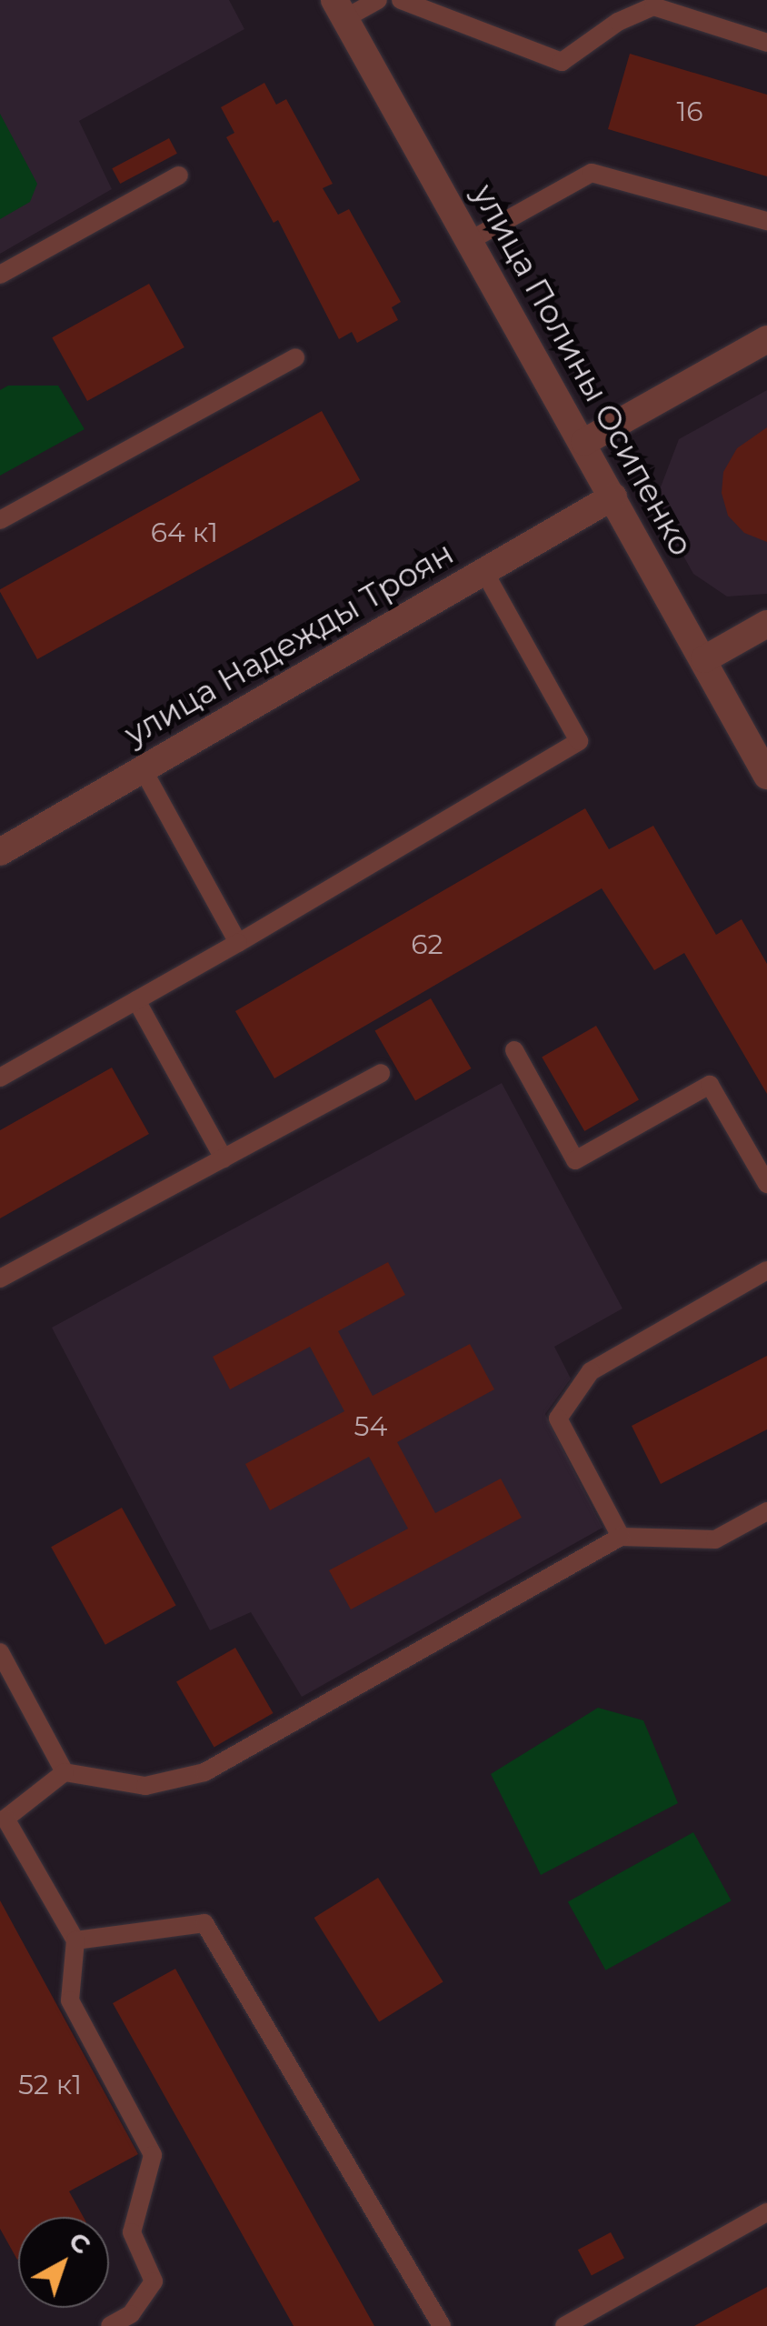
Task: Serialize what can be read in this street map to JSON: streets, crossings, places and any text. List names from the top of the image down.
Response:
{
  "streets": {
    "street": ["улица Полины Осипенко", "улица Надежды Троян"]
  },
  "crossings": [
    ["улица Полины Осипенко", "улица Надежды Троян"]
  ],
  "house_numbers": [
    "16",
    "64 к1",
    "62",
    "54",
    "52 к1"
  ],
  "north": "top right"
}
